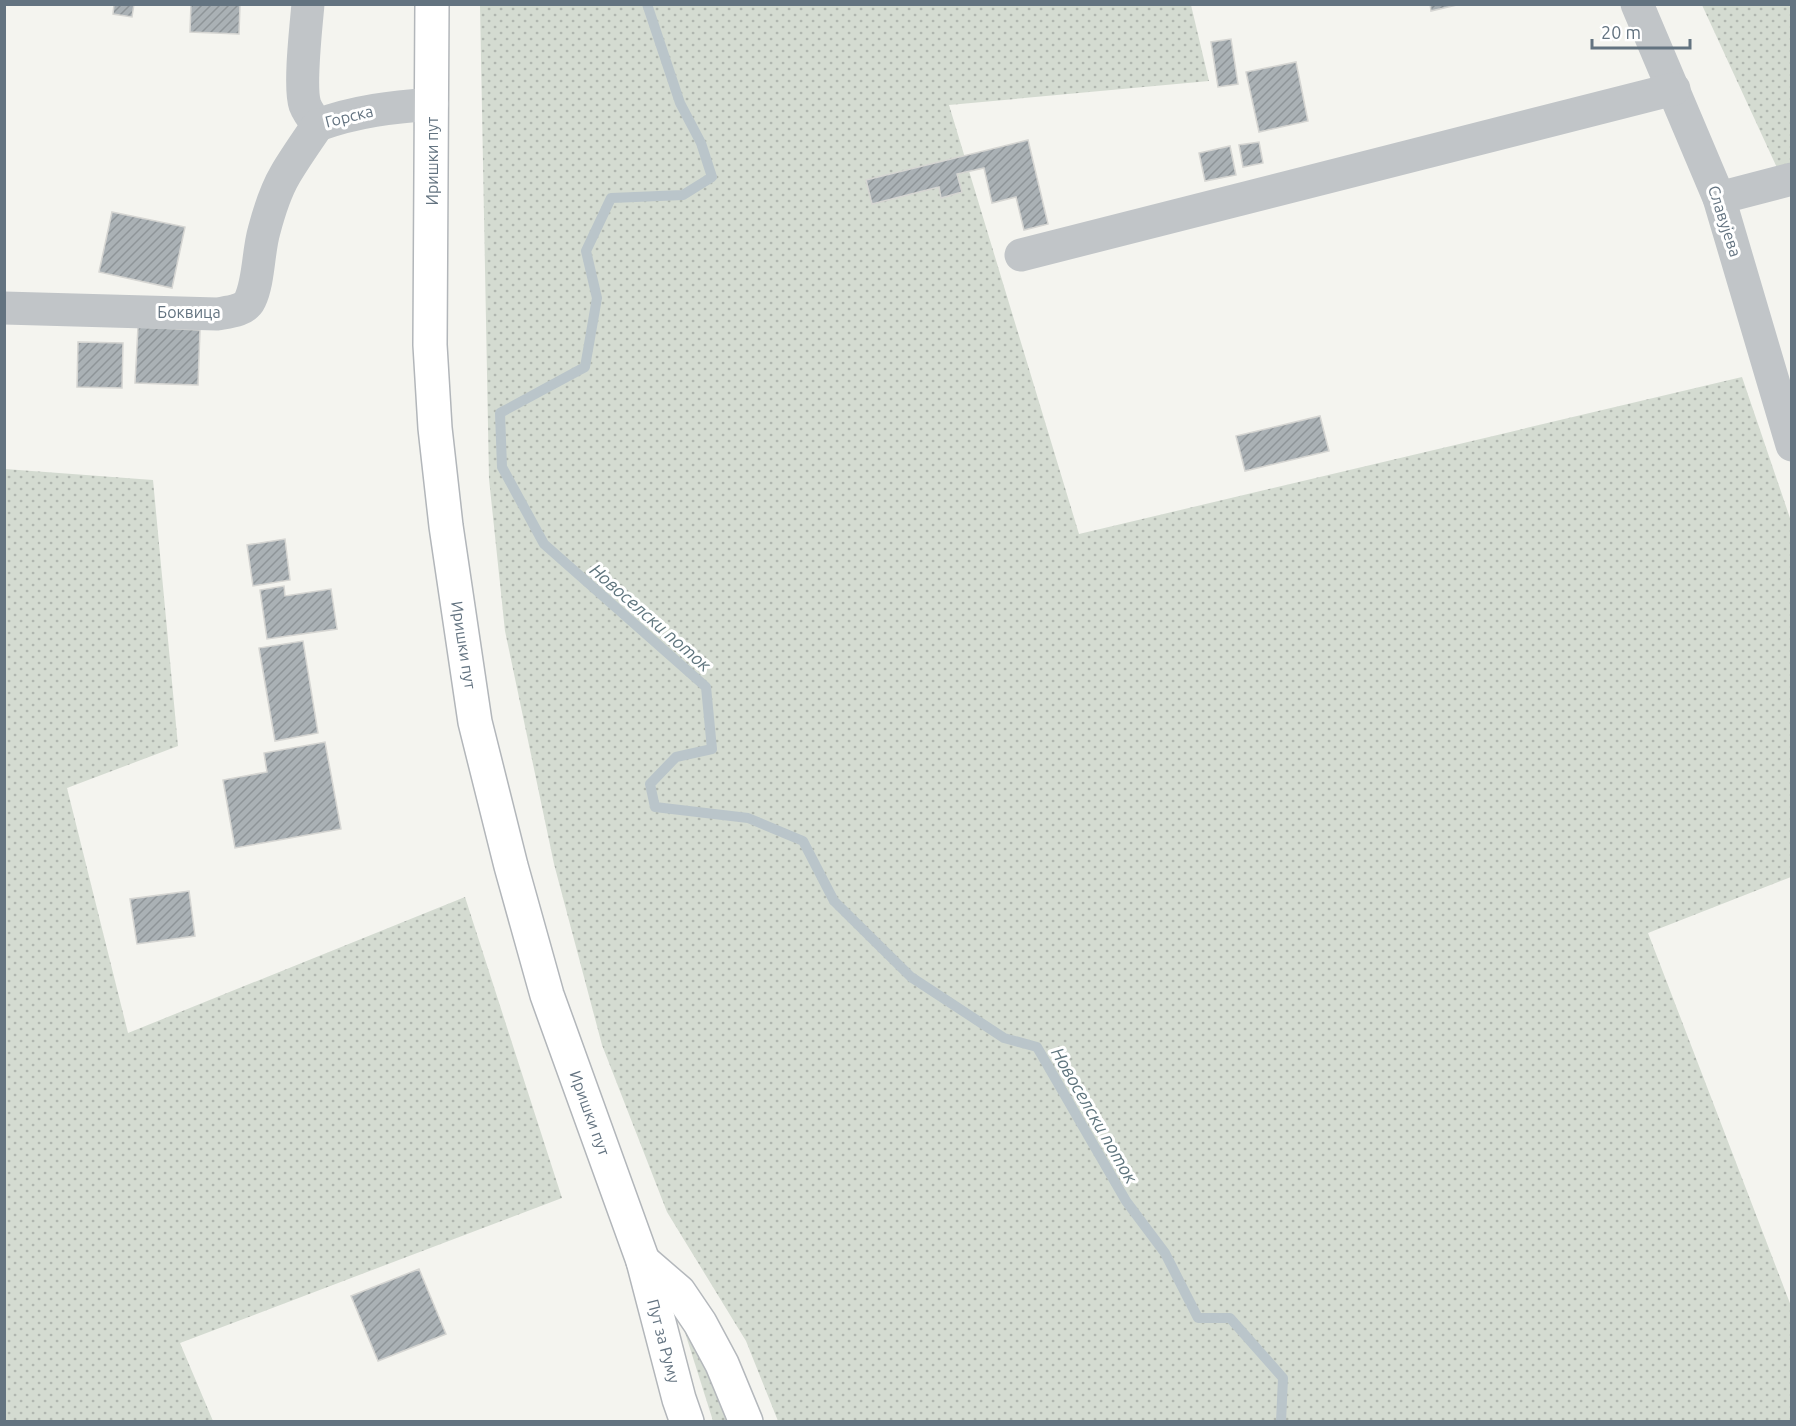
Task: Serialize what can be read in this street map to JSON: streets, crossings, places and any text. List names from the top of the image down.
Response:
{
  "streets": {
    "main road": ["Иришки пут", "Пут за Руму"],
    "street": ["Горска", "Славујева", "Боквица"]
  },
  "crossings": [
    ["Горска", "Иришки пут"],
    ["Горска", "Боквица"],
    ["Иришки пут", "Пут за Руму"]
  ],
  "water": ["Новоселски поток"],
  "scale_bar": "20 m"
}
